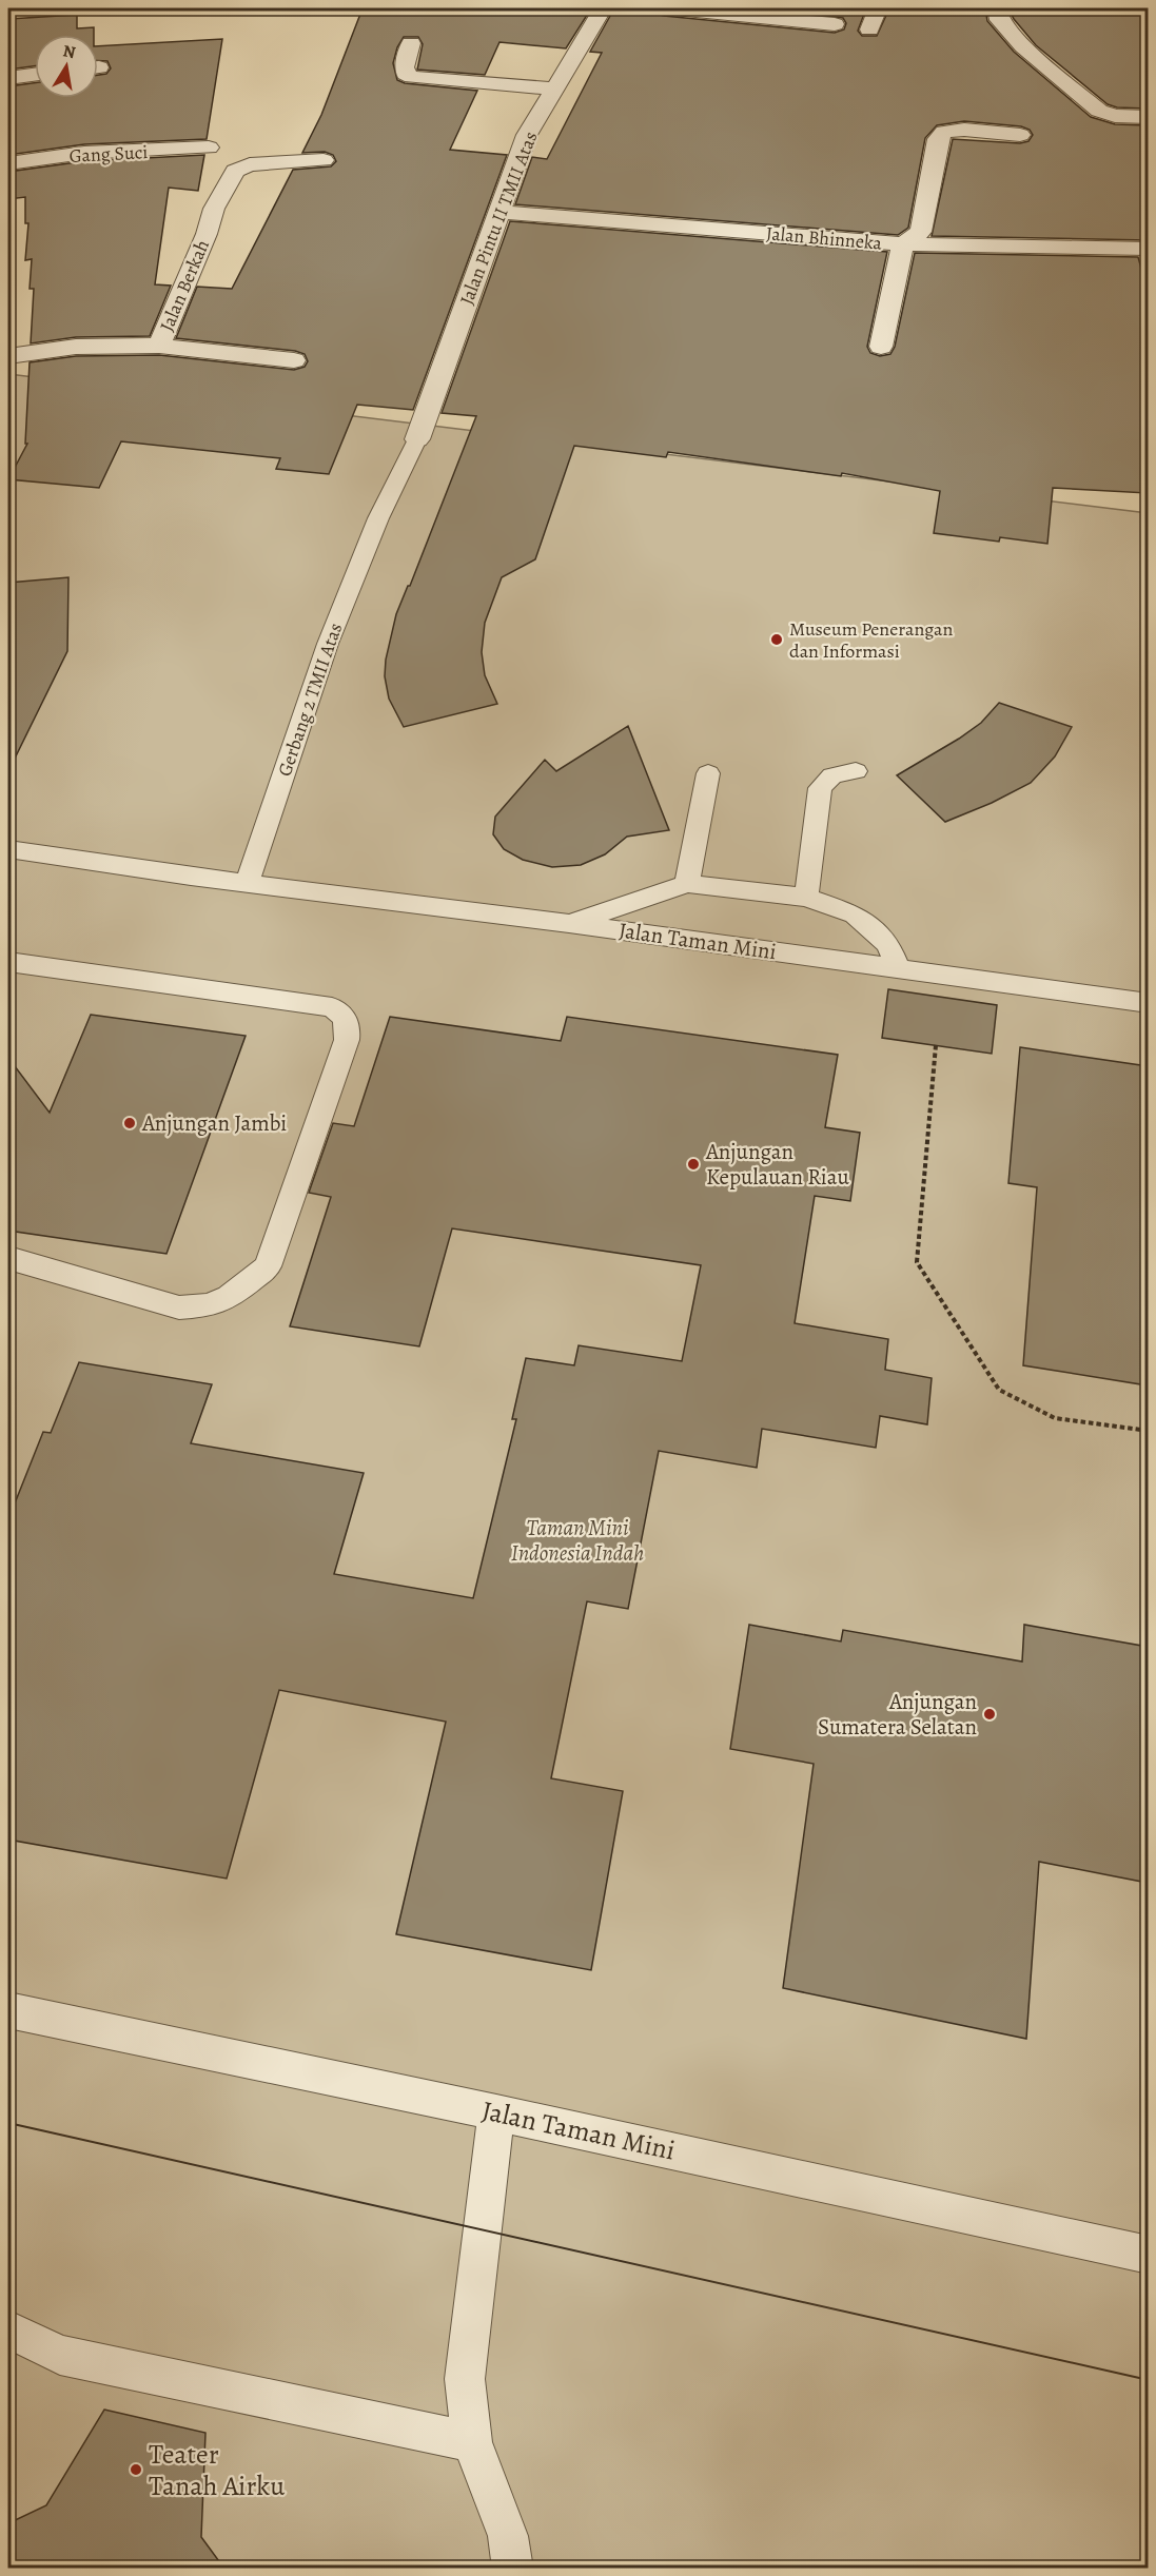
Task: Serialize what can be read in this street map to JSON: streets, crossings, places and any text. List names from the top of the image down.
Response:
{
  "streets": {
    "street": [
      "Gang Suci",
      "Jalan Pintu II TMII Atas",
      "Jalan Bhinneka",
      "Jalan Berkah"
    ],
    "lane": ["Gerbang 2 TMII Atas", "Jalan Taman Mini"]
  },
  "crossings": [
    ["Jalan Pintu II TMII Atas", "Jalan Bhinneka"],
    ["Jalan Pintu II TMII Atas", "Gerbang 2 TMII Atas"],
    ["Gerbang 2 TMII Atas", "Jalan Taman Mini"]
  ],
  "parks": ["Taman Mini Indonesia Indah"],
  "places": [
    "Museum Penerangan dan Informasi",
    "Anjungan Jambi",
    "Anjungan Kepulauan Riau",
    "Anjungan Sumatera Selatan",
    "Teater Tanah Airku"
  ],
  "north": "top"
}
